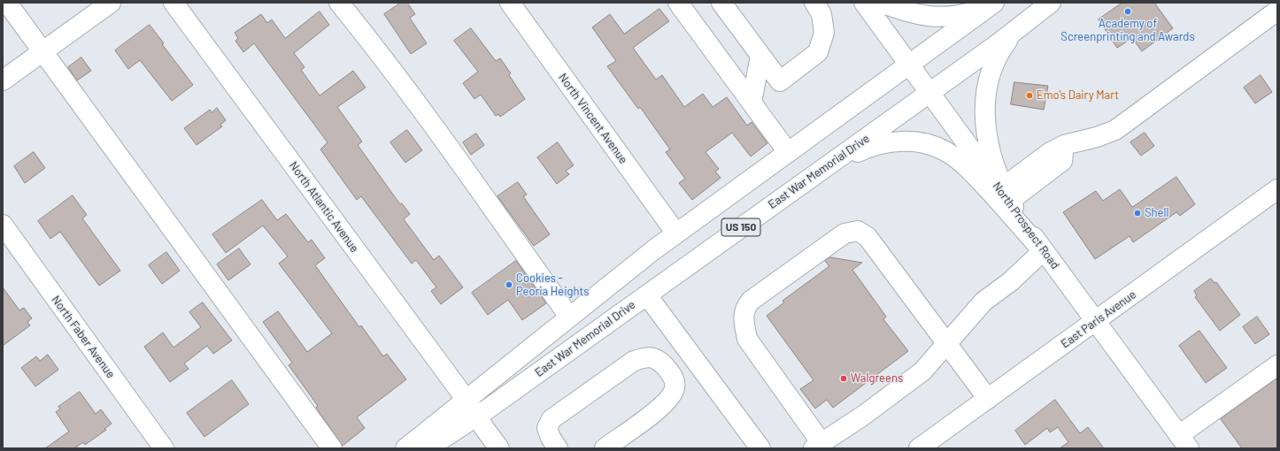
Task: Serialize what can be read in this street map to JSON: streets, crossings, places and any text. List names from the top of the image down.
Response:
{
  "streets": {
    "main road": [
      "North Vincent Avenue",
      "East War Memorial Drive",
      "North Atlantic Avenue",
      "North Prospect Road",
      "US 150",
      "East Paris Avenue",
      "North Faber Avenue"
    ]
  },
  "crossings": [
    ["North Vincent Avenue", "East War Memorial Drive"],
    ["East War Memorial Drive", "North Atlantic Avenue"],
    ["East War Memorial Drive", "North Prospect Road"],
    ["North Prospect Road", "East Paris Avenue"]
  ],
  "places": [
    "Academy of Screenprinting and Awards",
    "Emo's Dairy Mart",
    "Shell",
    "Cookies - Peoria Heights",
    "Walgreens"
  ]
}
